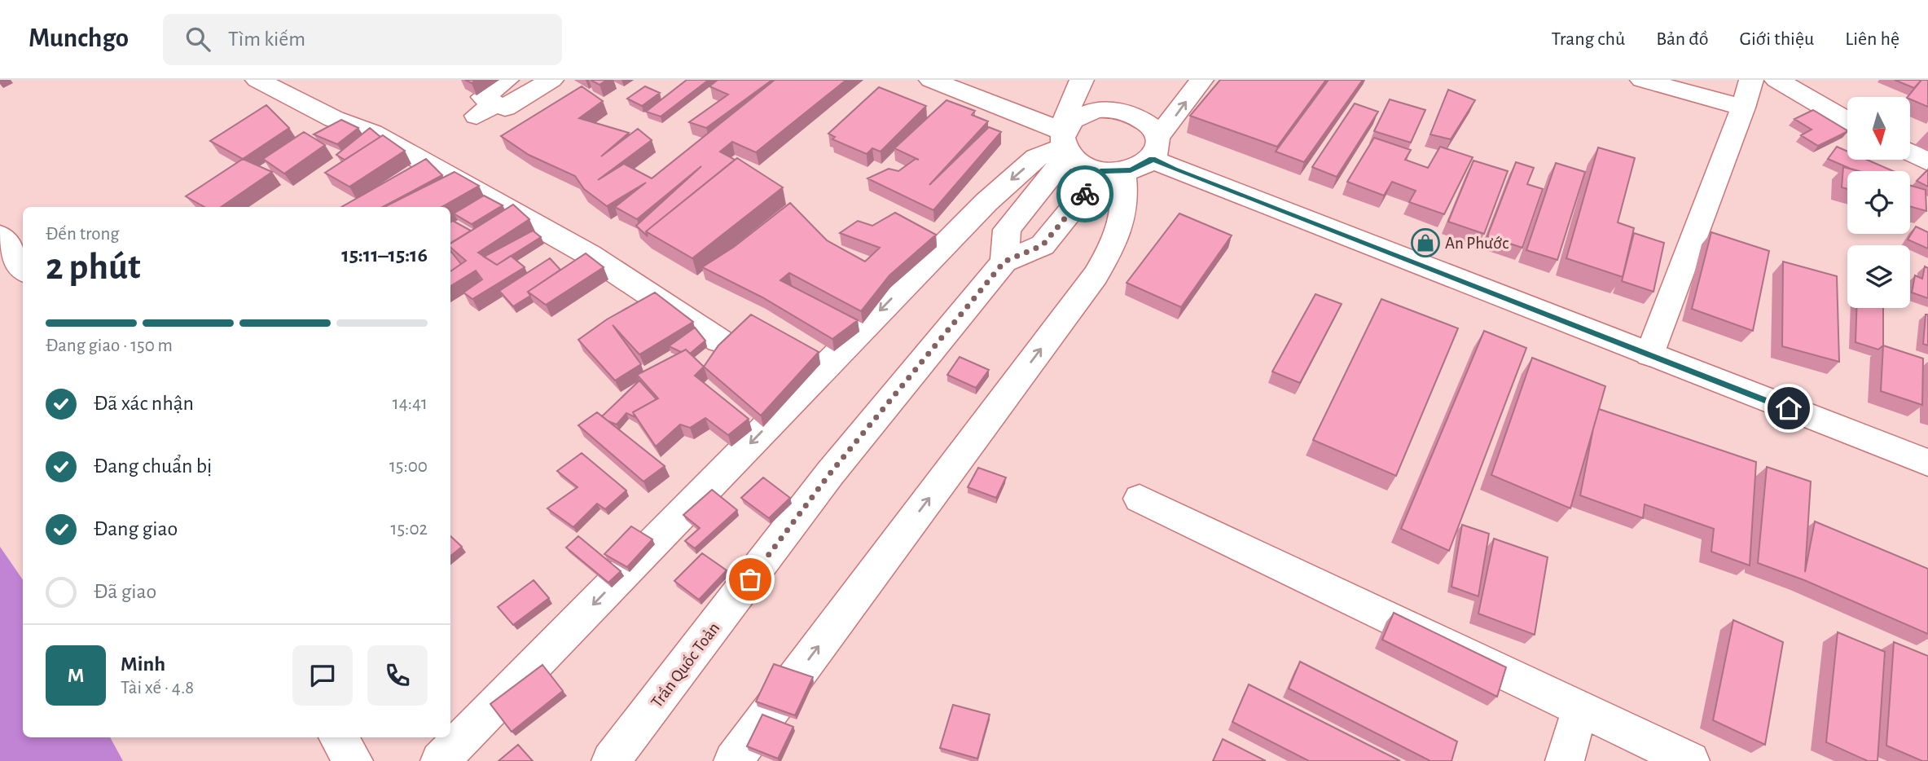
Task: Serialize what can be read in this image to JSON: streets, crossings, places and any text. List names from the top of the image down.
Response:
{
  "streets": {
    "main road": ["Trần Quốc Toản"]
  },
  "places": {
    "shop": ["An Phước"]
  },
  "north": "bottom",
  "page": {
    "header": "Munchgo",
    "search": "Tìm kiếm",
    "nav": [
      "Trang chủ",
      "Bản đồ",
      "Giới thiệu",
      "Liên hệ"
    ],
    "heading": ["2 phút", "Đến trong", "15:11–15:16"],
    "panel": ["Minh", "Tài xế · 4.8"],
    "bar": "Đang giao · 150 m",
    "list": [
      ["Đã xác nhận", "14:41"],
      ["Đang chuẩn bị", "15:00"],
      ["Đang giao", "15:02"],
      "Đã giao"
    ],
    "round": "M"
  }
}
